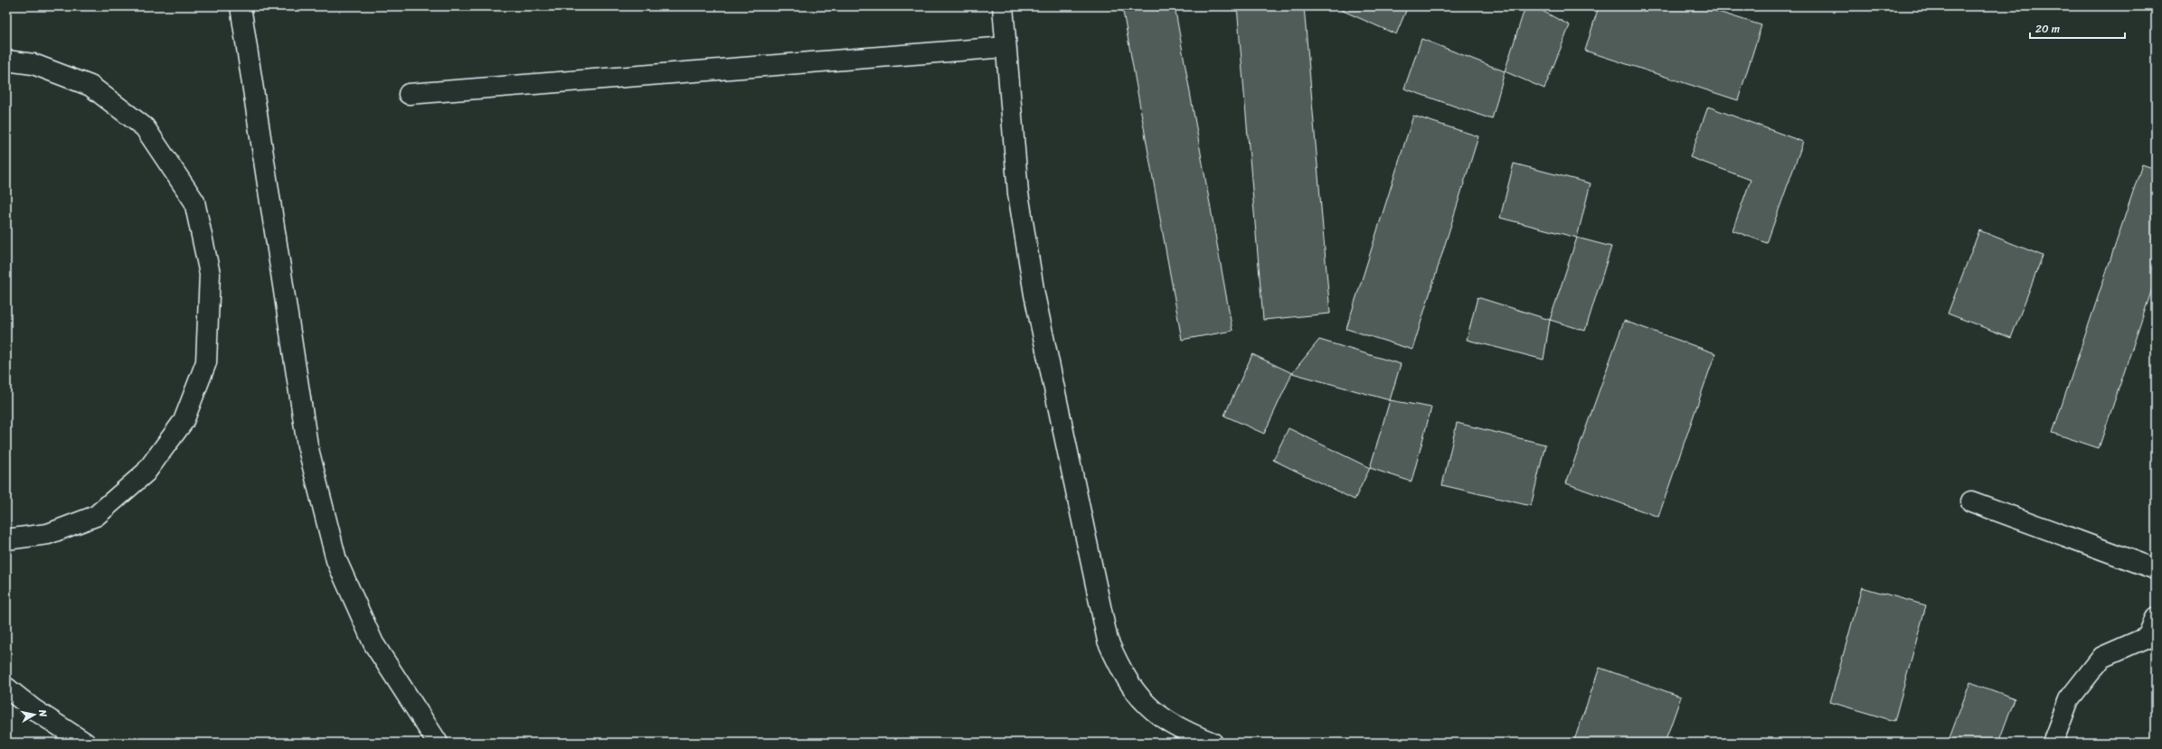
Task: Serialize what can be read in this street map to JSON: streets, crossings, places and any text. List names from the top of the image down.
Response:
{
  "scale_bar": "20 m",
  "north": "right"
}
